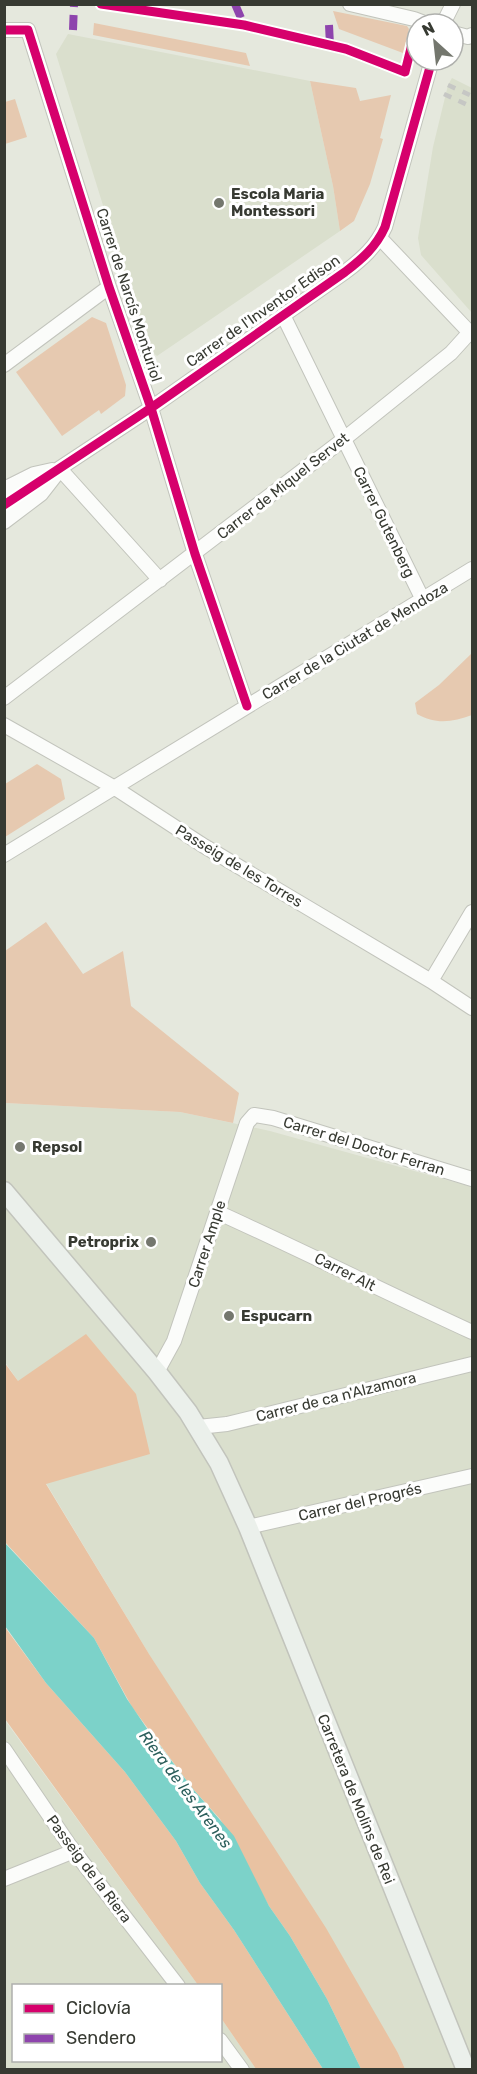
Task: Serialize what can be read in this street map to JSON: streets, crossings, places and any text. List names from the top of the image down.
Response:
{
  "streets": {
    "main road": ["Carretera de Molins de Rei"],
    "street": [
      "Carrer de Narcís Monturiol",
      "Carrer de l'Inventor Edison",
      "Carrer de Miquel Servet",
      "Carrer Gutenberg",
      "Carrer de la Ciutat de Mendoza",
      "Passeig de les Torres",
      "Carrer del Doctor Ferran",
      "Carrer Ample",
      "Carrer Alt",
      "Carrer de ca n'Alzamora",
      "Carrer del Progrés",
      "Passeig de la Riera"
    ]
  },
  "crossings": [
    ["Carrer de Narcís Monturiol", "Carrer de l'Inventor Edison"],
    ["Carrer de Narcís Monturiol", "Carrer de Miquel Servet"],
    ["Carrer de Narcís Monturiol", "Carrer de la Ciutat de Mendoza"],
    ["Carrer de l'Inventor Edison", "Carrer Gutenberg"],
    ["Carrer de Miquel Servet", "Carrer Gutenberg"],
    ["Carrer Gutenberg", "Carrer de la Ciutat de Mendoza"],
    ["Carrer de la Ciutat de Mendoza", "Passeig de les Torres"],
    ["Carrer del Doctor Ferran", "Carrer Ample"],
    ["Carrer Ample", "Carrer Alt"],
    ["Carrer Ample", "Carretera de Molins de Rei"],
    ["Carrer de ca n'Alzamora", "Carretera de Molins de Rei"],
    ["Carrer del Progrés", "Carretera de Molins de Rei"]
  ],
  "water": ["Riera de les Arenes"],
  "places": [
    "Escola Maria Montessori",
    "Repsol",
    "Petroprix",
    "Espucarn"
  ],
  "legend": ["Ciclovía", "Sendero"],
  "north": "top left"
}
